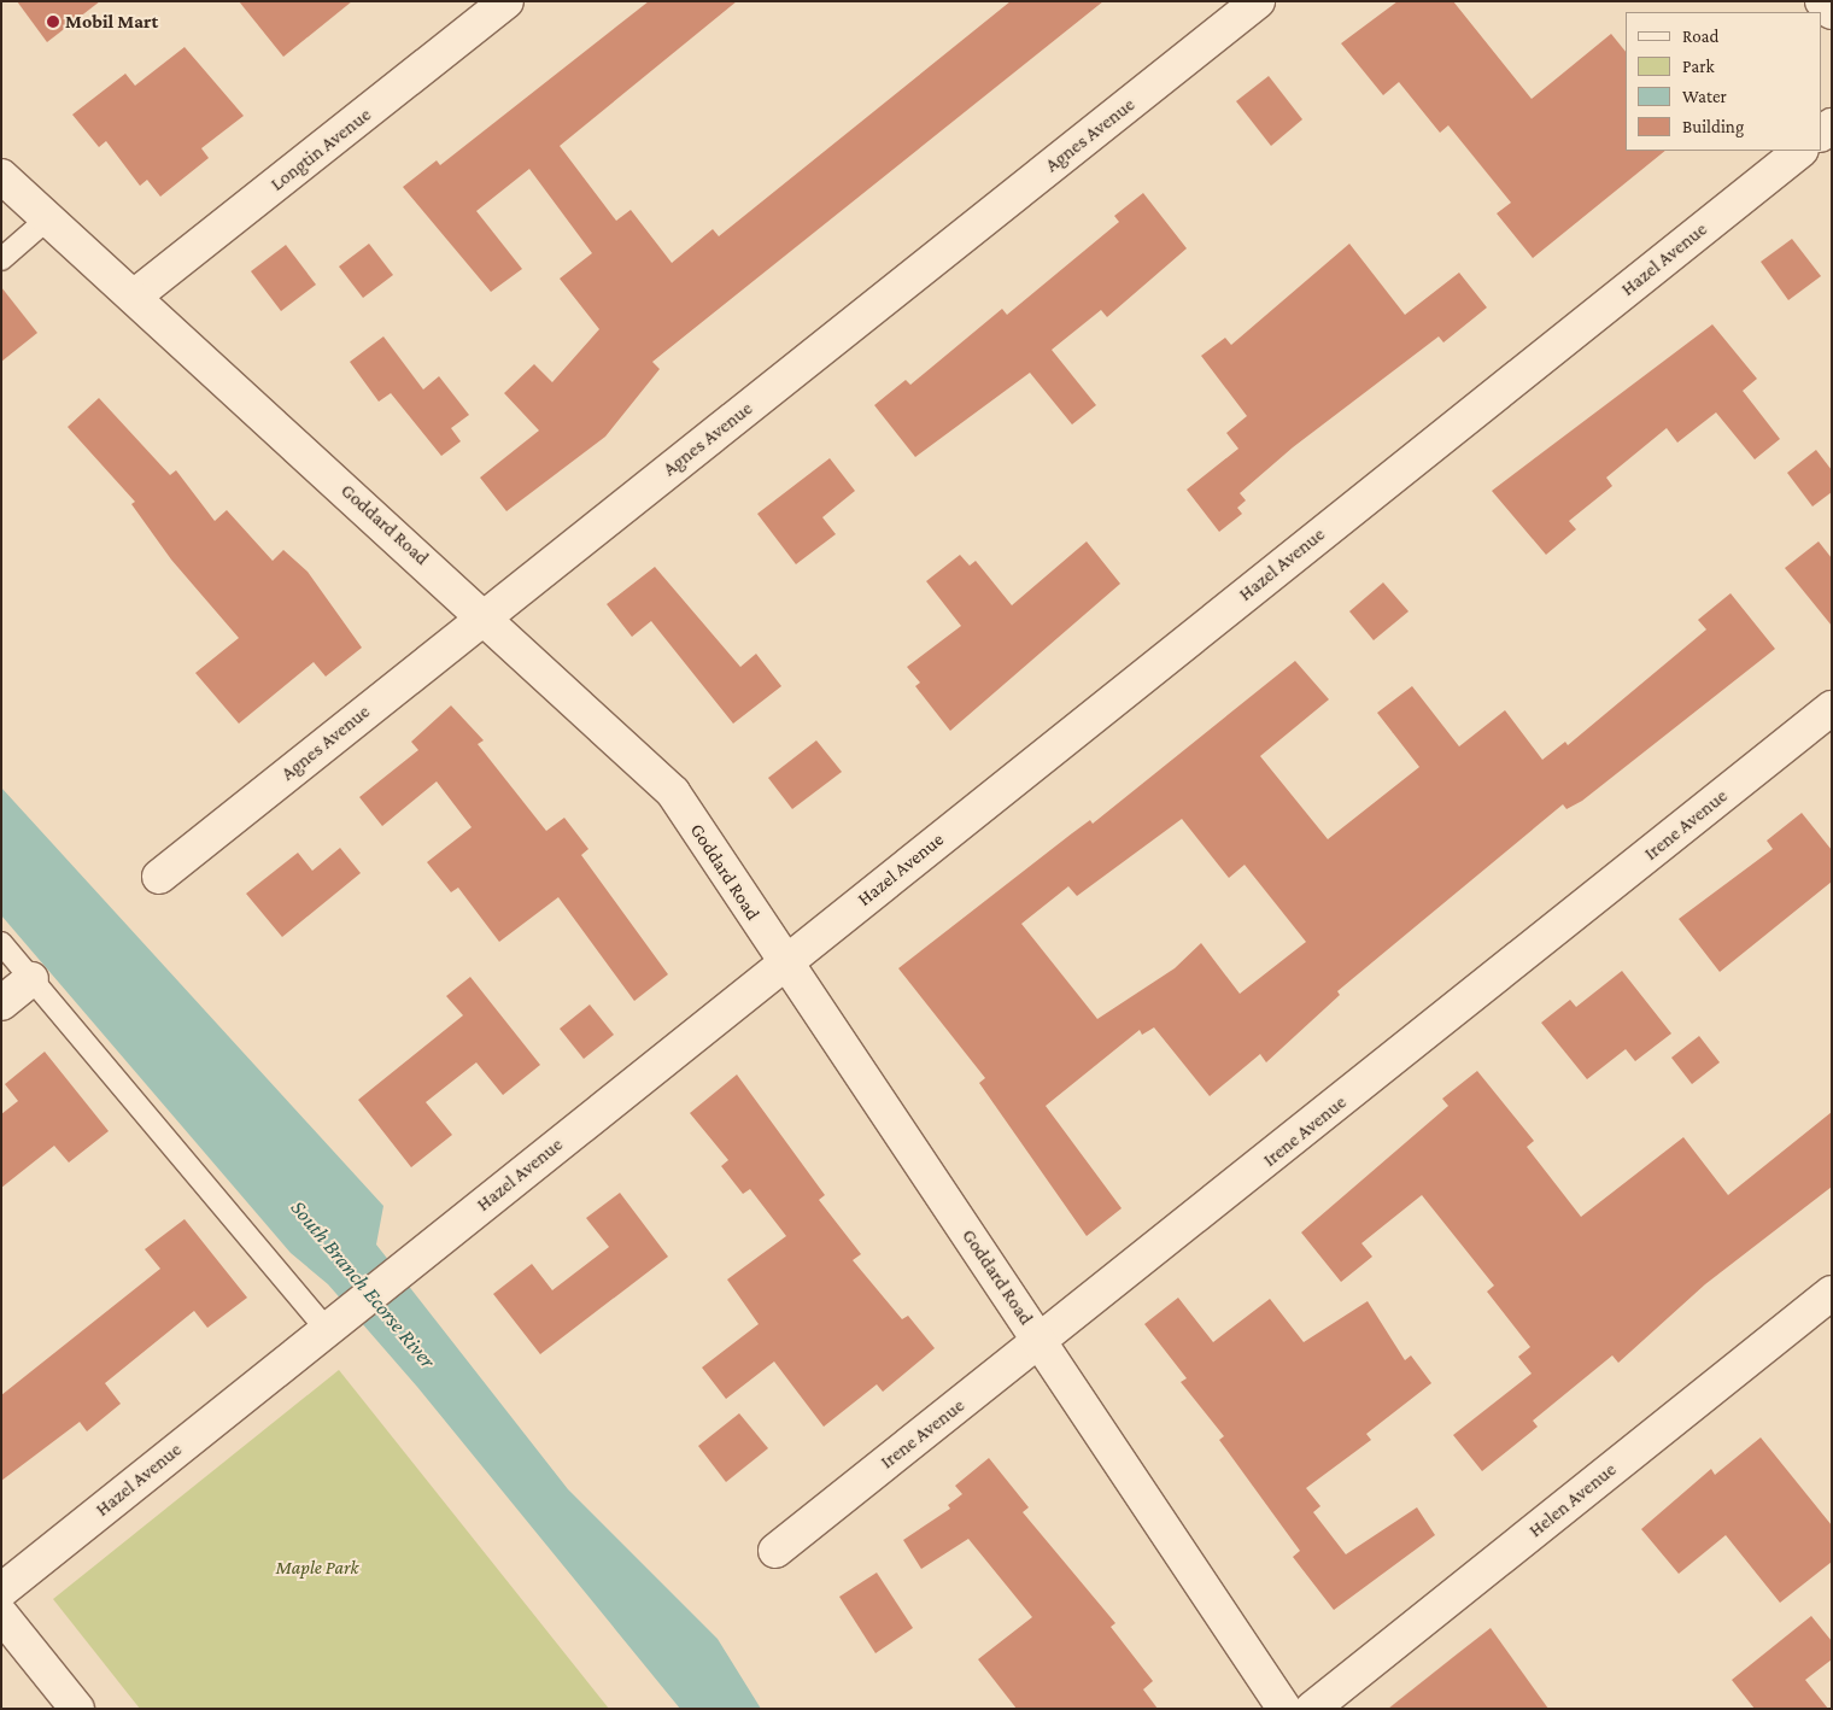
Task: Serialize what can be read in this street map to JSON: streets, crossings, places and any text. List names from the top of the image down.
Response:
{
  "streets": {
    "street": [
      "Agnes Avenue",
      "Longtin Avenue",
      "Hazel Avenue",
      "Goddard Road",
      "Irene Avenue",
      "Helen Avenue"
    ]
  },
  "crossings": [
    ["Agnes Avenue", "Goddard Road"],
    ["Longtin Avenue", "Goddard Road"],
    ["Hazel Avenue", "Goddard Road"],
    ["Goddard Road", "Irene Avenue"]
  ],
  "water": ["South Branch Ecorse River"],
  "parks": ["Maple Park"],
  "places": ["Mobil Mart"],
  "legend": [
    "Road",
    "Park",
    "Water",
    "Building"
  ]
}
